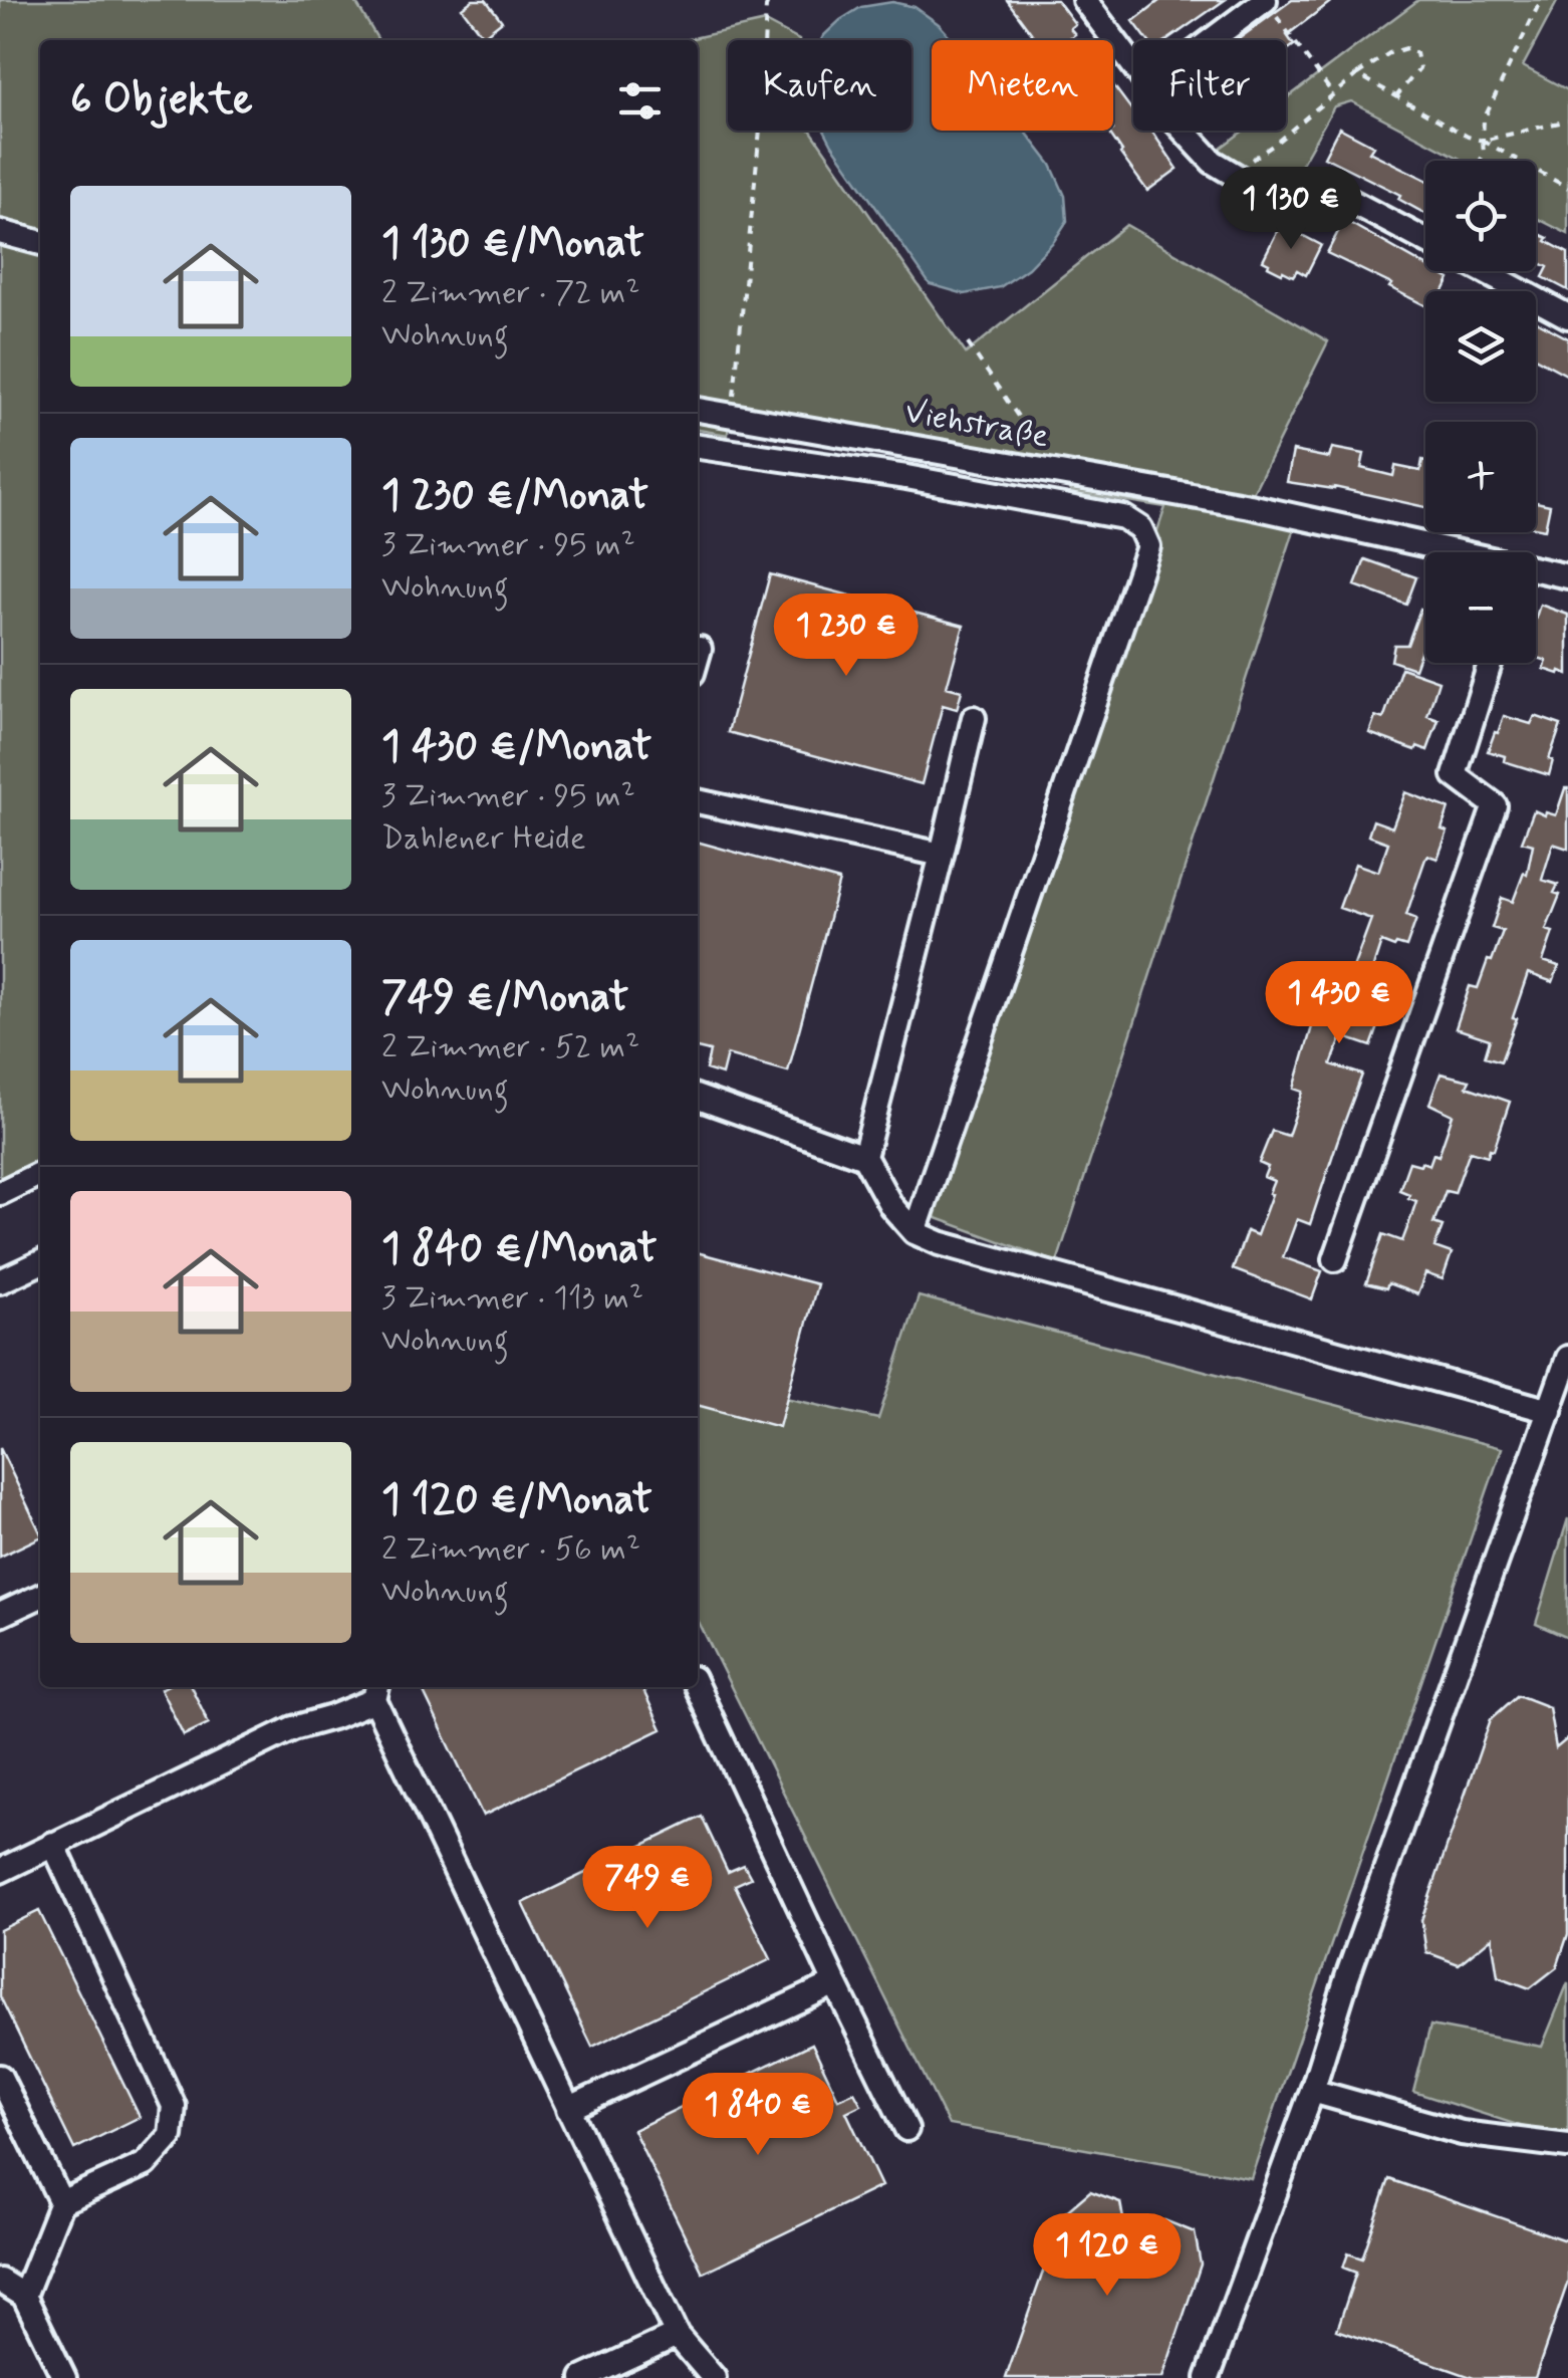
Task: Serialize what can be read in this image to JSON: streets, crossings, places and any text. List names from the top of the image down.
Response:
{
  "streets": {
    "street": ["Viehstraße"]
  },
  "page": {
    "chip": ["Kaufen", "Mieten", "Filter"],
    "heading": "6 Objekte",
    "map_buttons": ["+", "−"],
    "list": [
      {
        "name": "1 130 €/Monat",
        "note": "2 Zimmer · 72 m² · Wohnung"
      },
      {
        "name": "1 230 €/Monat",
        "note": "3 Zimmer · 95 m² · Wohnung"
      },
      {
        "name": "1 430 €/Monat",
        "note": "3 Zimmer · 95 m² · Dahlener Heide"
      },
      {
        "name": "749 €/Monat",
        "note": "2 Zimmer · 52 m² · Wohnung"
      },
      {
        "name": "1 840 €/Monat",
        "note": "3 Zimmer · 113 m² · Wohnung"
      },
      {
        "name": "1 120 €/Monat",
        "note": "2 Zimmer · 56 m² · Wohnung"
      }
    ],
    "price": [
      "1 130 €",
      "1 230 €",
      "1 430 €",
      "749 €",
      "1 840 €",
      "1 120 €"
    ]
  }
}
